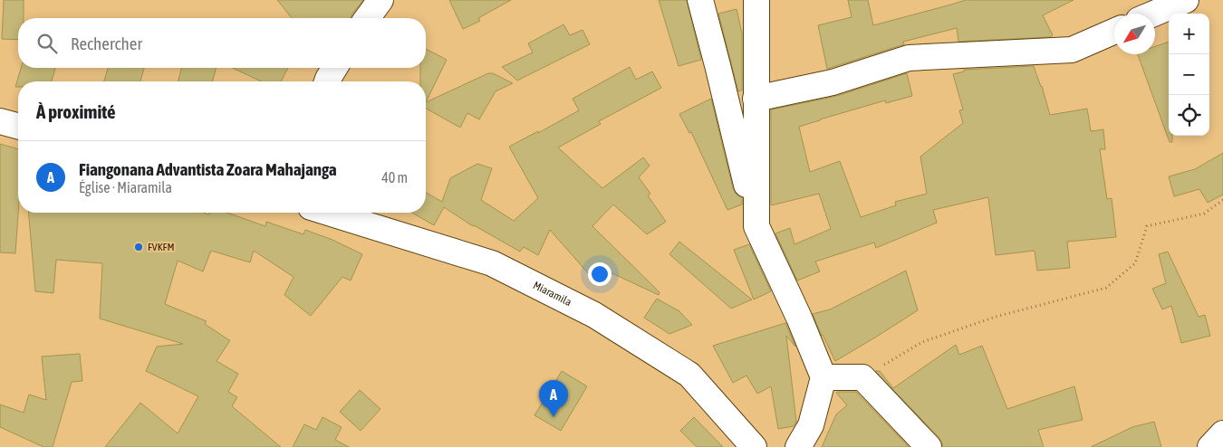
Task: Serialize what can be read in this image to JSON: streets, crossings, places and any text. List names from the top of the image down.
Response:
{
  "streets": {
    "street": ["Miaramila"]
  },
  "places": ["FVKFM"],
  "north": "bottom left",
  "page": {
    "map_buttons": ["+", "−"],
    "search": "Rechercher",
    "heading": "À proximité",
    "list": [
      {
        "mark": "A",
        "name": "Fiangonana Advantista Zoara Mahajanga",
        "note": "Église · Miaramila",
        "value": "40 m"
      }
    ],
    "pins": "A"
  }
}
